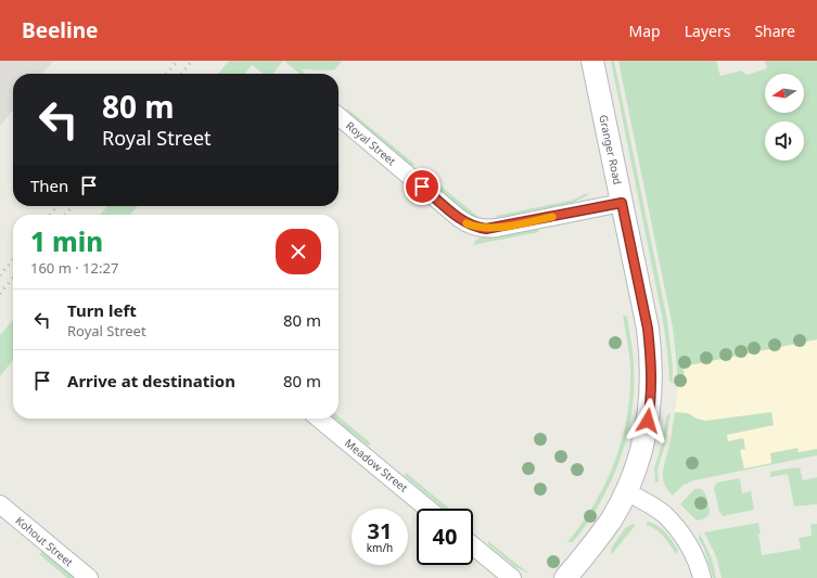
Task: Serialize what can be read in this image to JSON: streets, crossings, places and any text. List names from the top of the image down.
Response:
{
  "streets": {
    "street": [
      "Royal Street",
      "Granger Road",
      "Meadow Street",
      "Kohout Street"
    ]
  },
  "crossings": [
    ["Royal Street", "Granger Road"]
  ],
  "north": "left",
  "page": {
    "header": "Beeline",
    "nav": ["Map", "Layers", "Share"],
    "turn": ["80 m", "Royal Street"],
    "then": "Then",
    "heading": ["1 min", "160 m · 12:27"],
    "list": [
      {
        "name": "Turn left",
        "note": "Royal Street",
        "value": "80 m"
      },
      {
        "name": "Arrive at destination",
        "value": "80 m"
      }
    ],
    "speed": "31 km/h",
    "limit": "40"
  }
}
